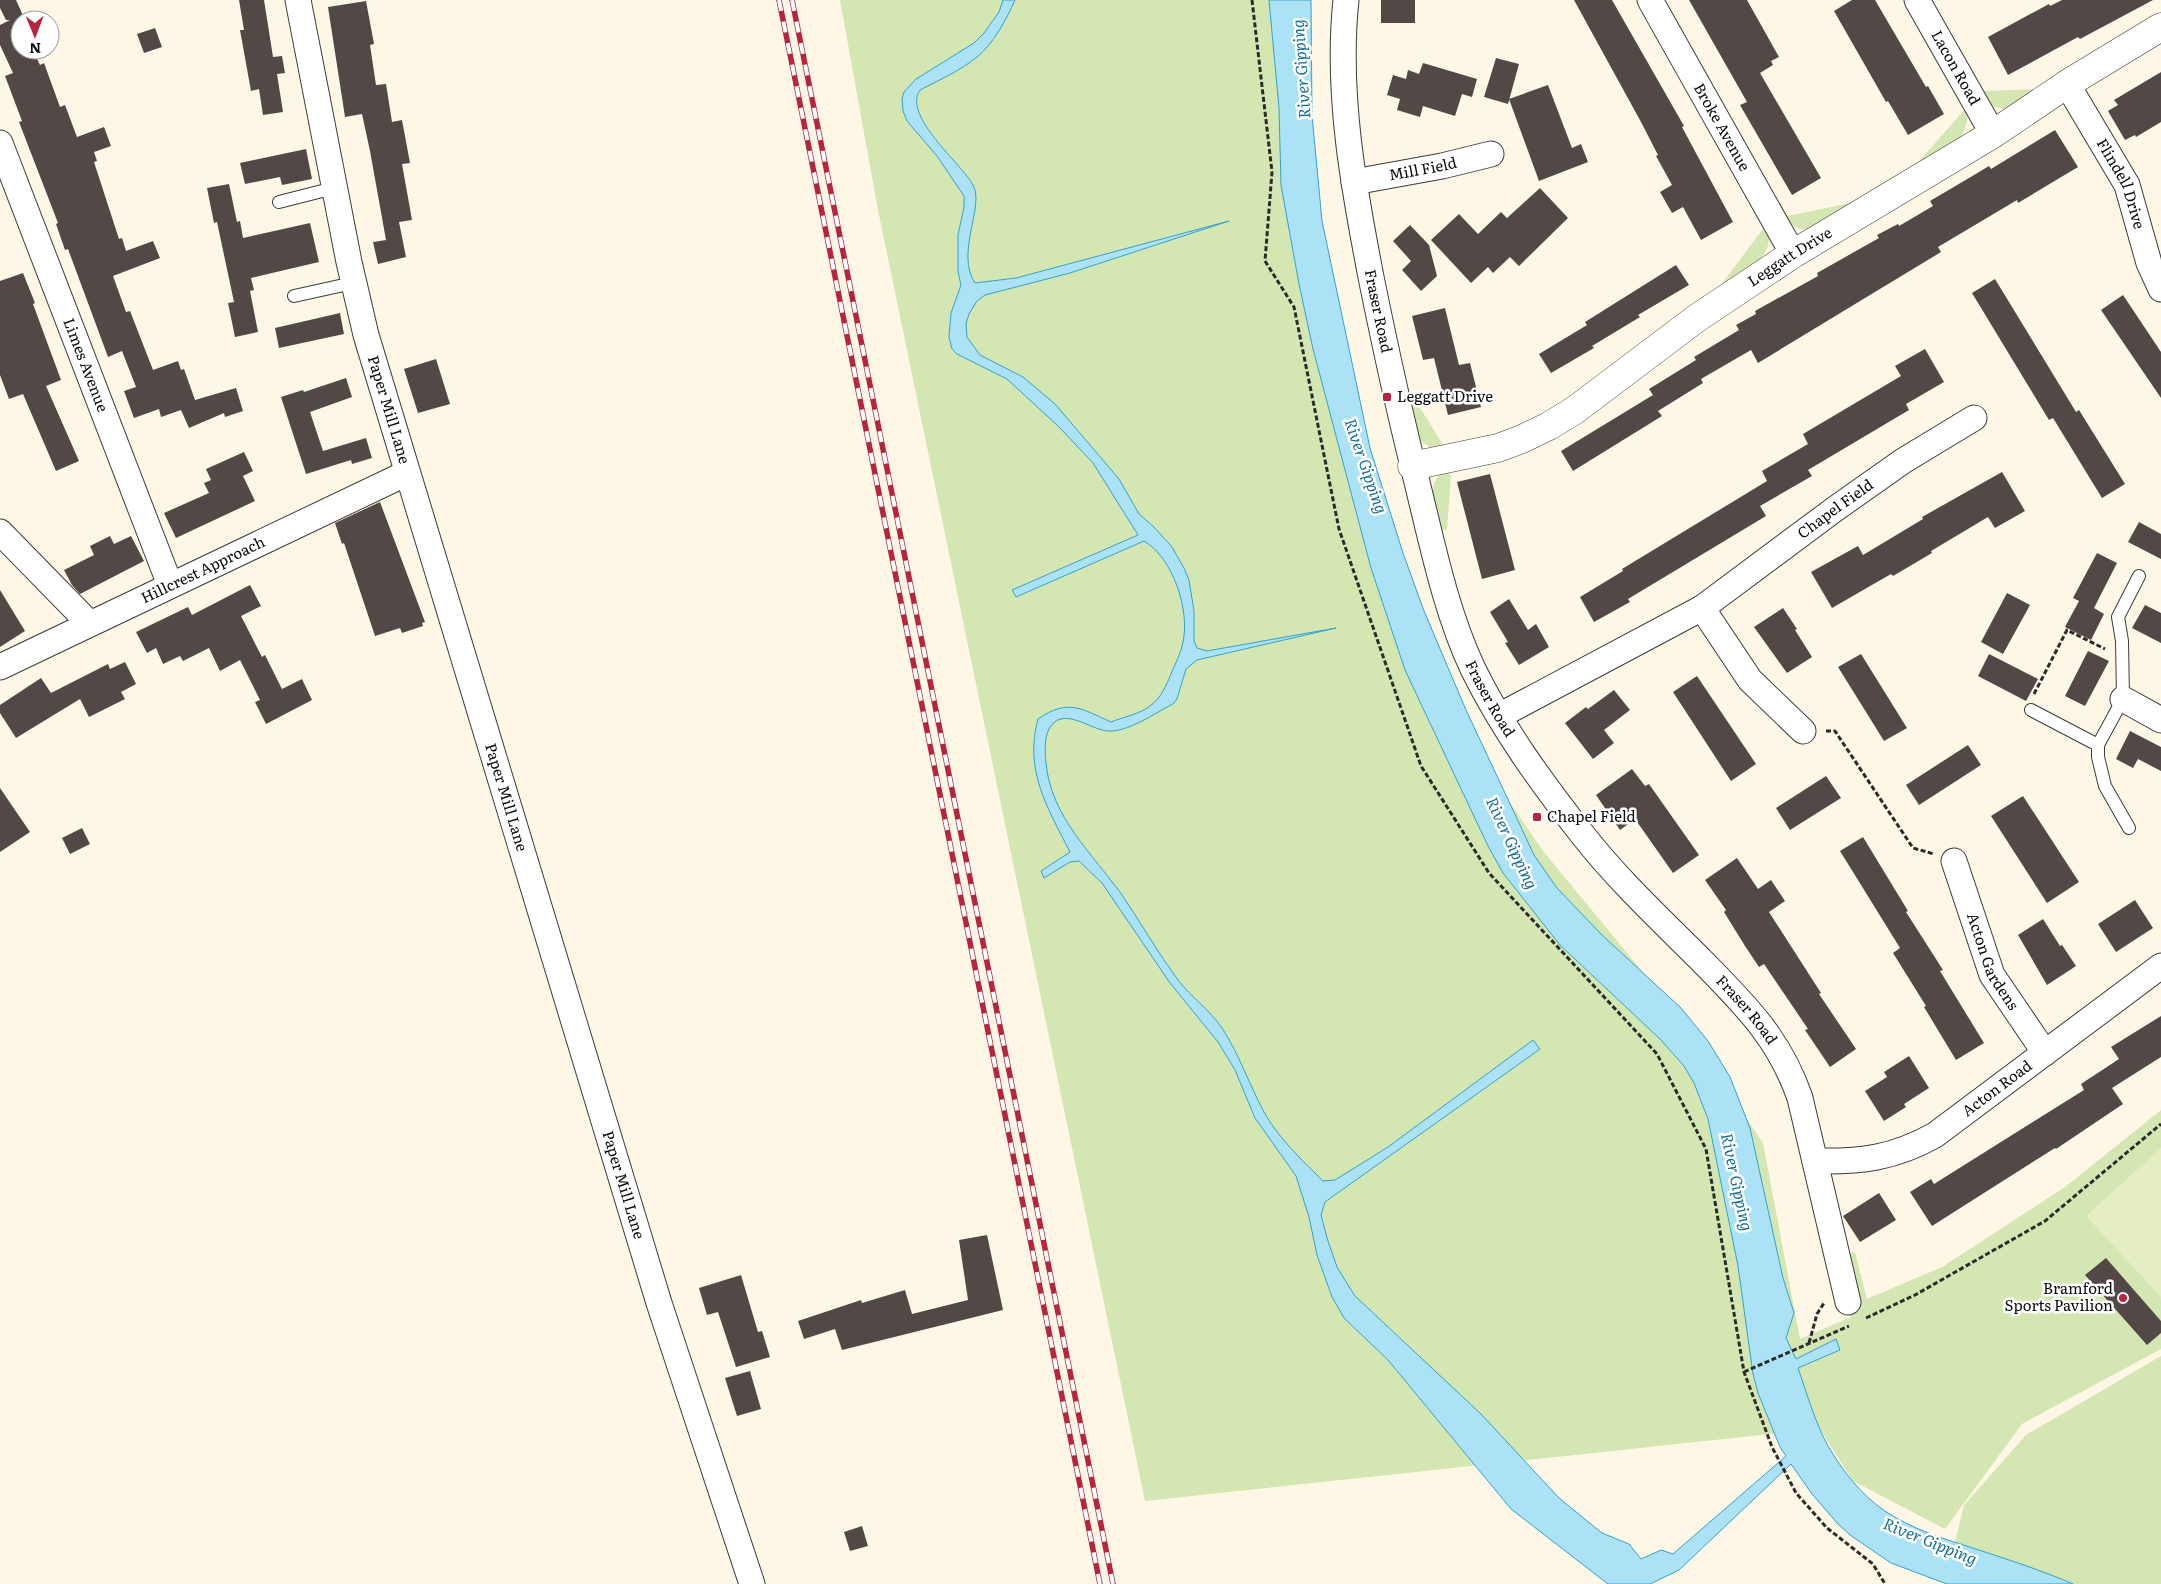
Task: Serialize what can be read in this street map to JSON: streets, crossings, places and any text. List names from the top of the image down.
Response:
{
  "streets": {
    "street": [
      "Lacon Road",
      "Broke Avenue",
      "Mill Field",
      "Flindell Drive",
      "Leggatt Drive",
      "Fraser Road",
      "Limes Avenue",
      "Paper Mill Lane",
      "Chapel Field",
      "Hillcrest Approach",
      "Acton Gardens",
      "Acton Road"
    ]
  },
  "crossings": [
    ["Lacon Road", "Leggatt Drive"],
    ["Broke Avenue", "Leggatt Drive"],
    ["Mill Field", "Fraser Road"],
    ["Flindell Drive", "Leggatt Drive"],
    ["Leggatt Drive", "Fraser Road"],
    ["Fraser Road", "Chapel Field"],
    ["Fraser Road", "Acton Road"],
    ["Limes Avenue", "Hillcrest Approach"],
    ["Paper Mill Lane", "Hillcrest Approach"],
    ["Acton Gardens", "Acton Road"]
  ],
  "water": ["River Gipping"],
  "places": {
    "transit": ["Leggatt Drive", "Chapel Field"],
    "other": ["Bramford Sports Pavilion"]
  },
  "north": "bottom"
}
